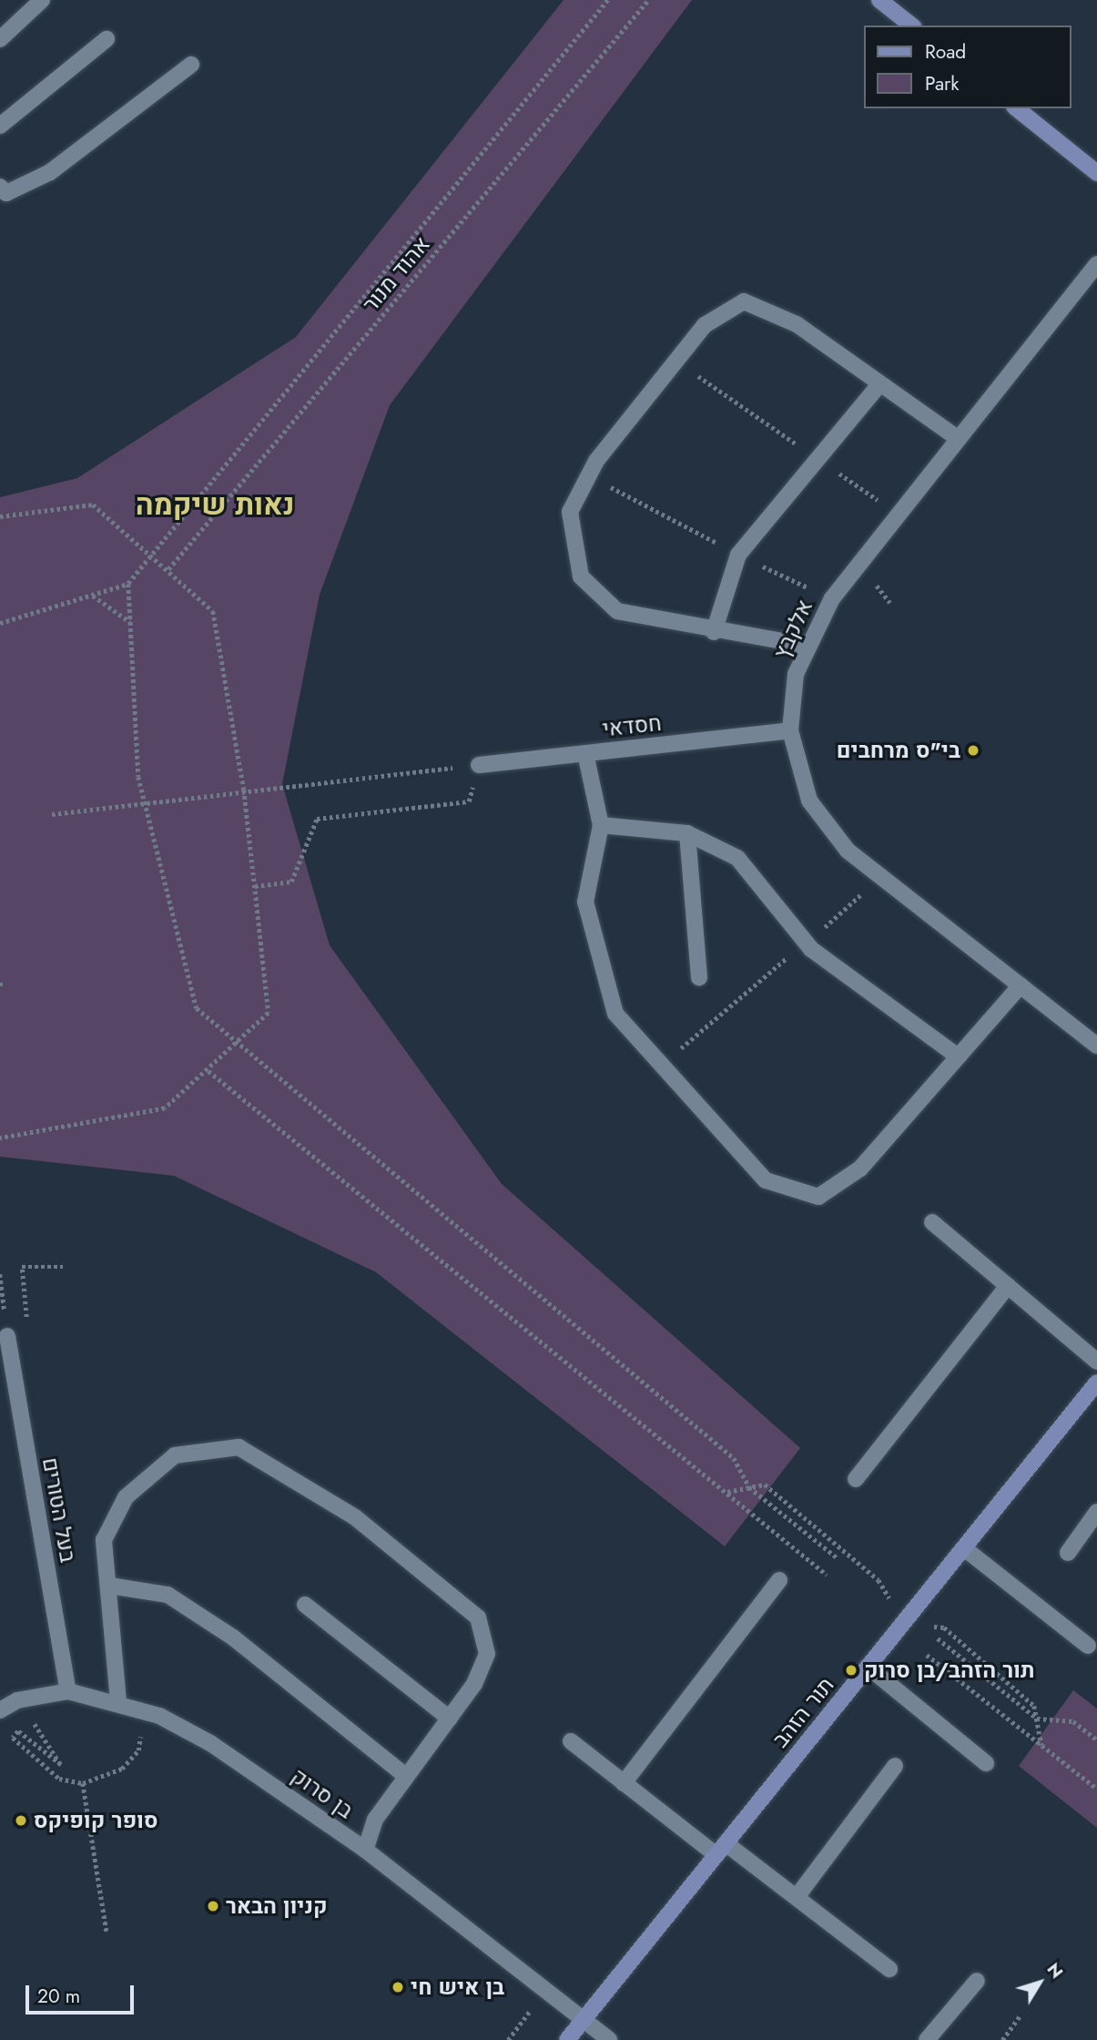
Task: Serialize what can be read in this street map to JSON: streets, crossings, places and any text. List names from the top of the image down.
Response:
{
  "streets": {
    "street": [
      "אלקבץ",
      "חסדאי",
      "בעל הטורים",
      "תור הזהב",
      "בן סרוק"
    ],
    "path": ["אהוד מנור"]
  },
  "crossings": [
    ["אלקבץ", "חסדאי"],
    ["בעל הטורים", "בן סרוק"],
    ["תור הזהב", "בן סרוק"]
  ],
  "districts": ["נאות שיקמה"],
  "places": [
    "בי\"ס מרחבים",
    "תור הזהב/בן סרוק",
    "סופר קופיקס",
    "קניון הבאר",
    "בן איש חי"
  ],
  "legend": ["Road", "Park"],
  "scale_bar": "20 m",
  "north": "top right"
}
